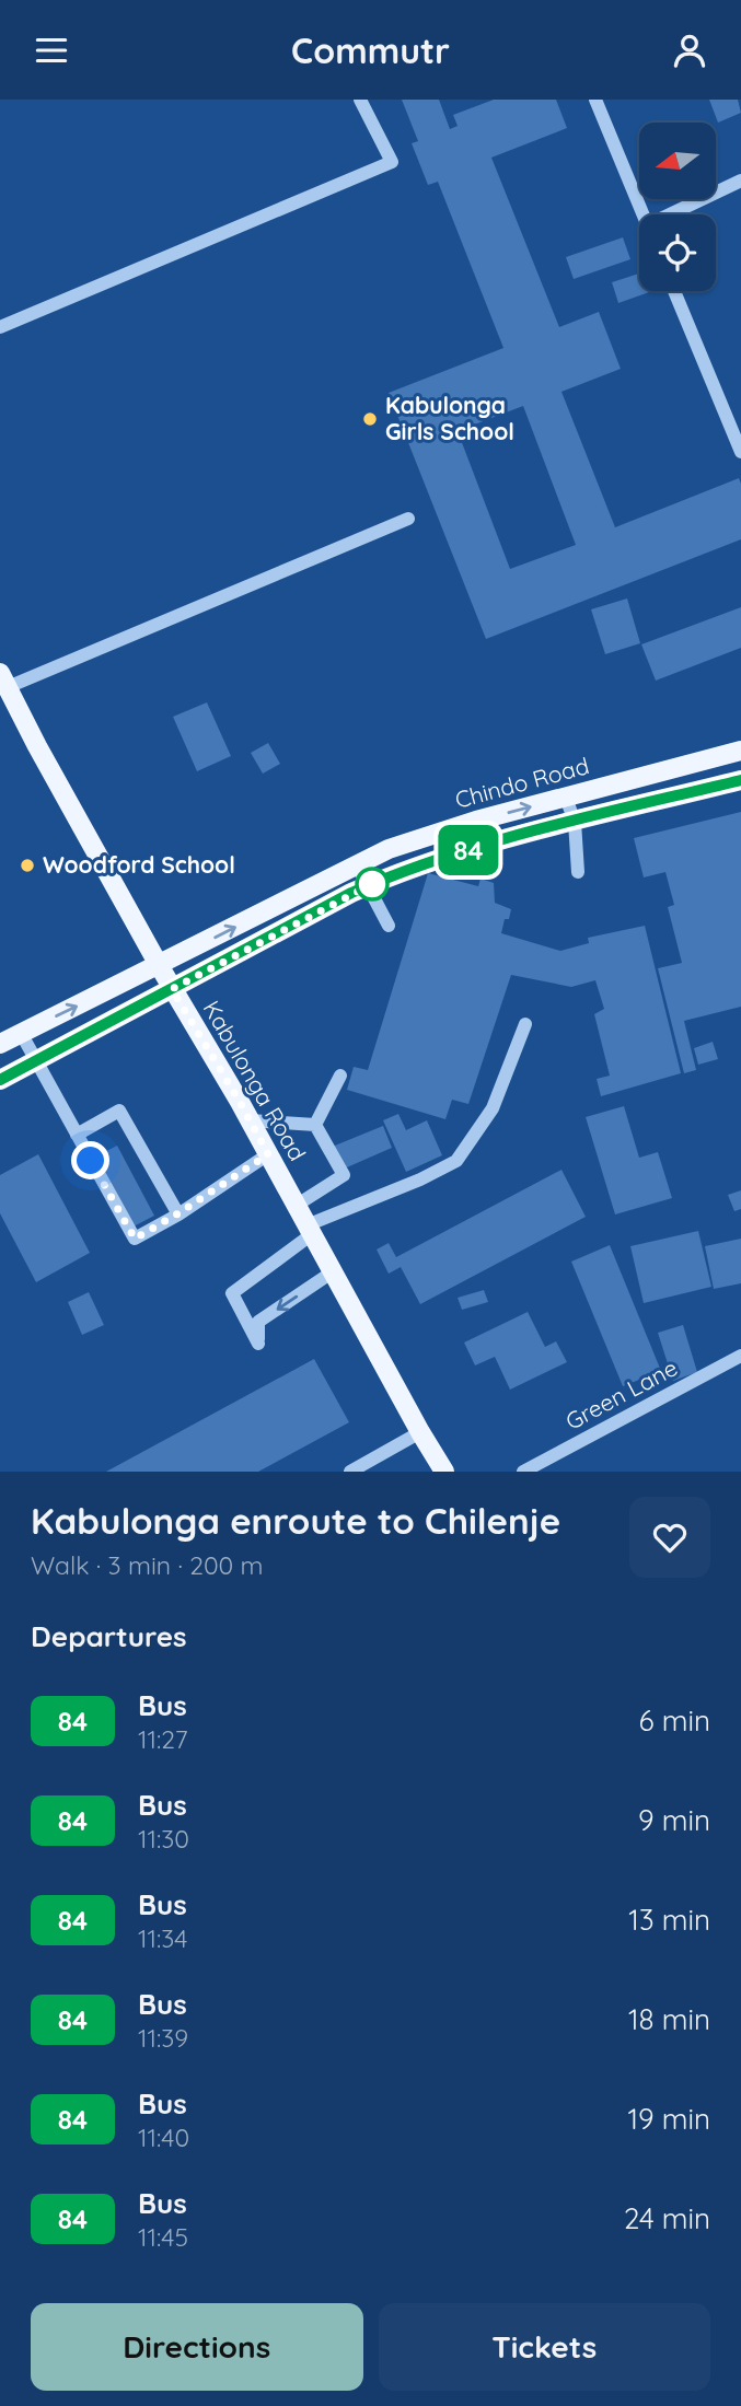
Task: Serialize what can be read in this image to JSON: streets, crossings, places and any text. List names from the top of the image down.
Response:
{
  "streets": {
    "main road": ["Chindo Road", "Kabulonga Road"],
    "street": ["Green Lane"]
  },
  "crossings": [
    ["Chindo Road", "Kabulonga Road"]
  ],
  "places": ["Kabulonga Girls School", "Woodford School"],
  "lines": ["bus line 84"],
  "north": "left",
  "page": {
    "header": "Commutr",
    "on_map": "84",
    "heading": [
      ["Kabulonga enroute to Chilenje", "Walk · 3 min · 200 m"],
      "Departures"
    ],
    "list": [
      {
        "mark": "84",
        "name": "Bus",
        "note": "11:27",
        "value": "6 min"
      },
      {
        "mark": "84",
        "name": "Bus",
        "note": "11:30",
        "value": "9 min"
      },
      {
        "mark": "84",
        "name": "Bus",
        "note": "11:34",
        "value": "13 min"
      },
      {
        "mark": "84",
        "name": "Bus",
        "note": "11:39",
        "value": "18 min"
      },
      {
        "mark": "84",
        "name": "Bus",
        "note": "11:40",
        "value": "19 min"
      },
      {
        "mark": "84",
        "name": "Bus",
        "note": "11:45",
        "value": "24 min"
      }
    ],
    "buttons": ["Directions", "Tickets"]
  }
}
